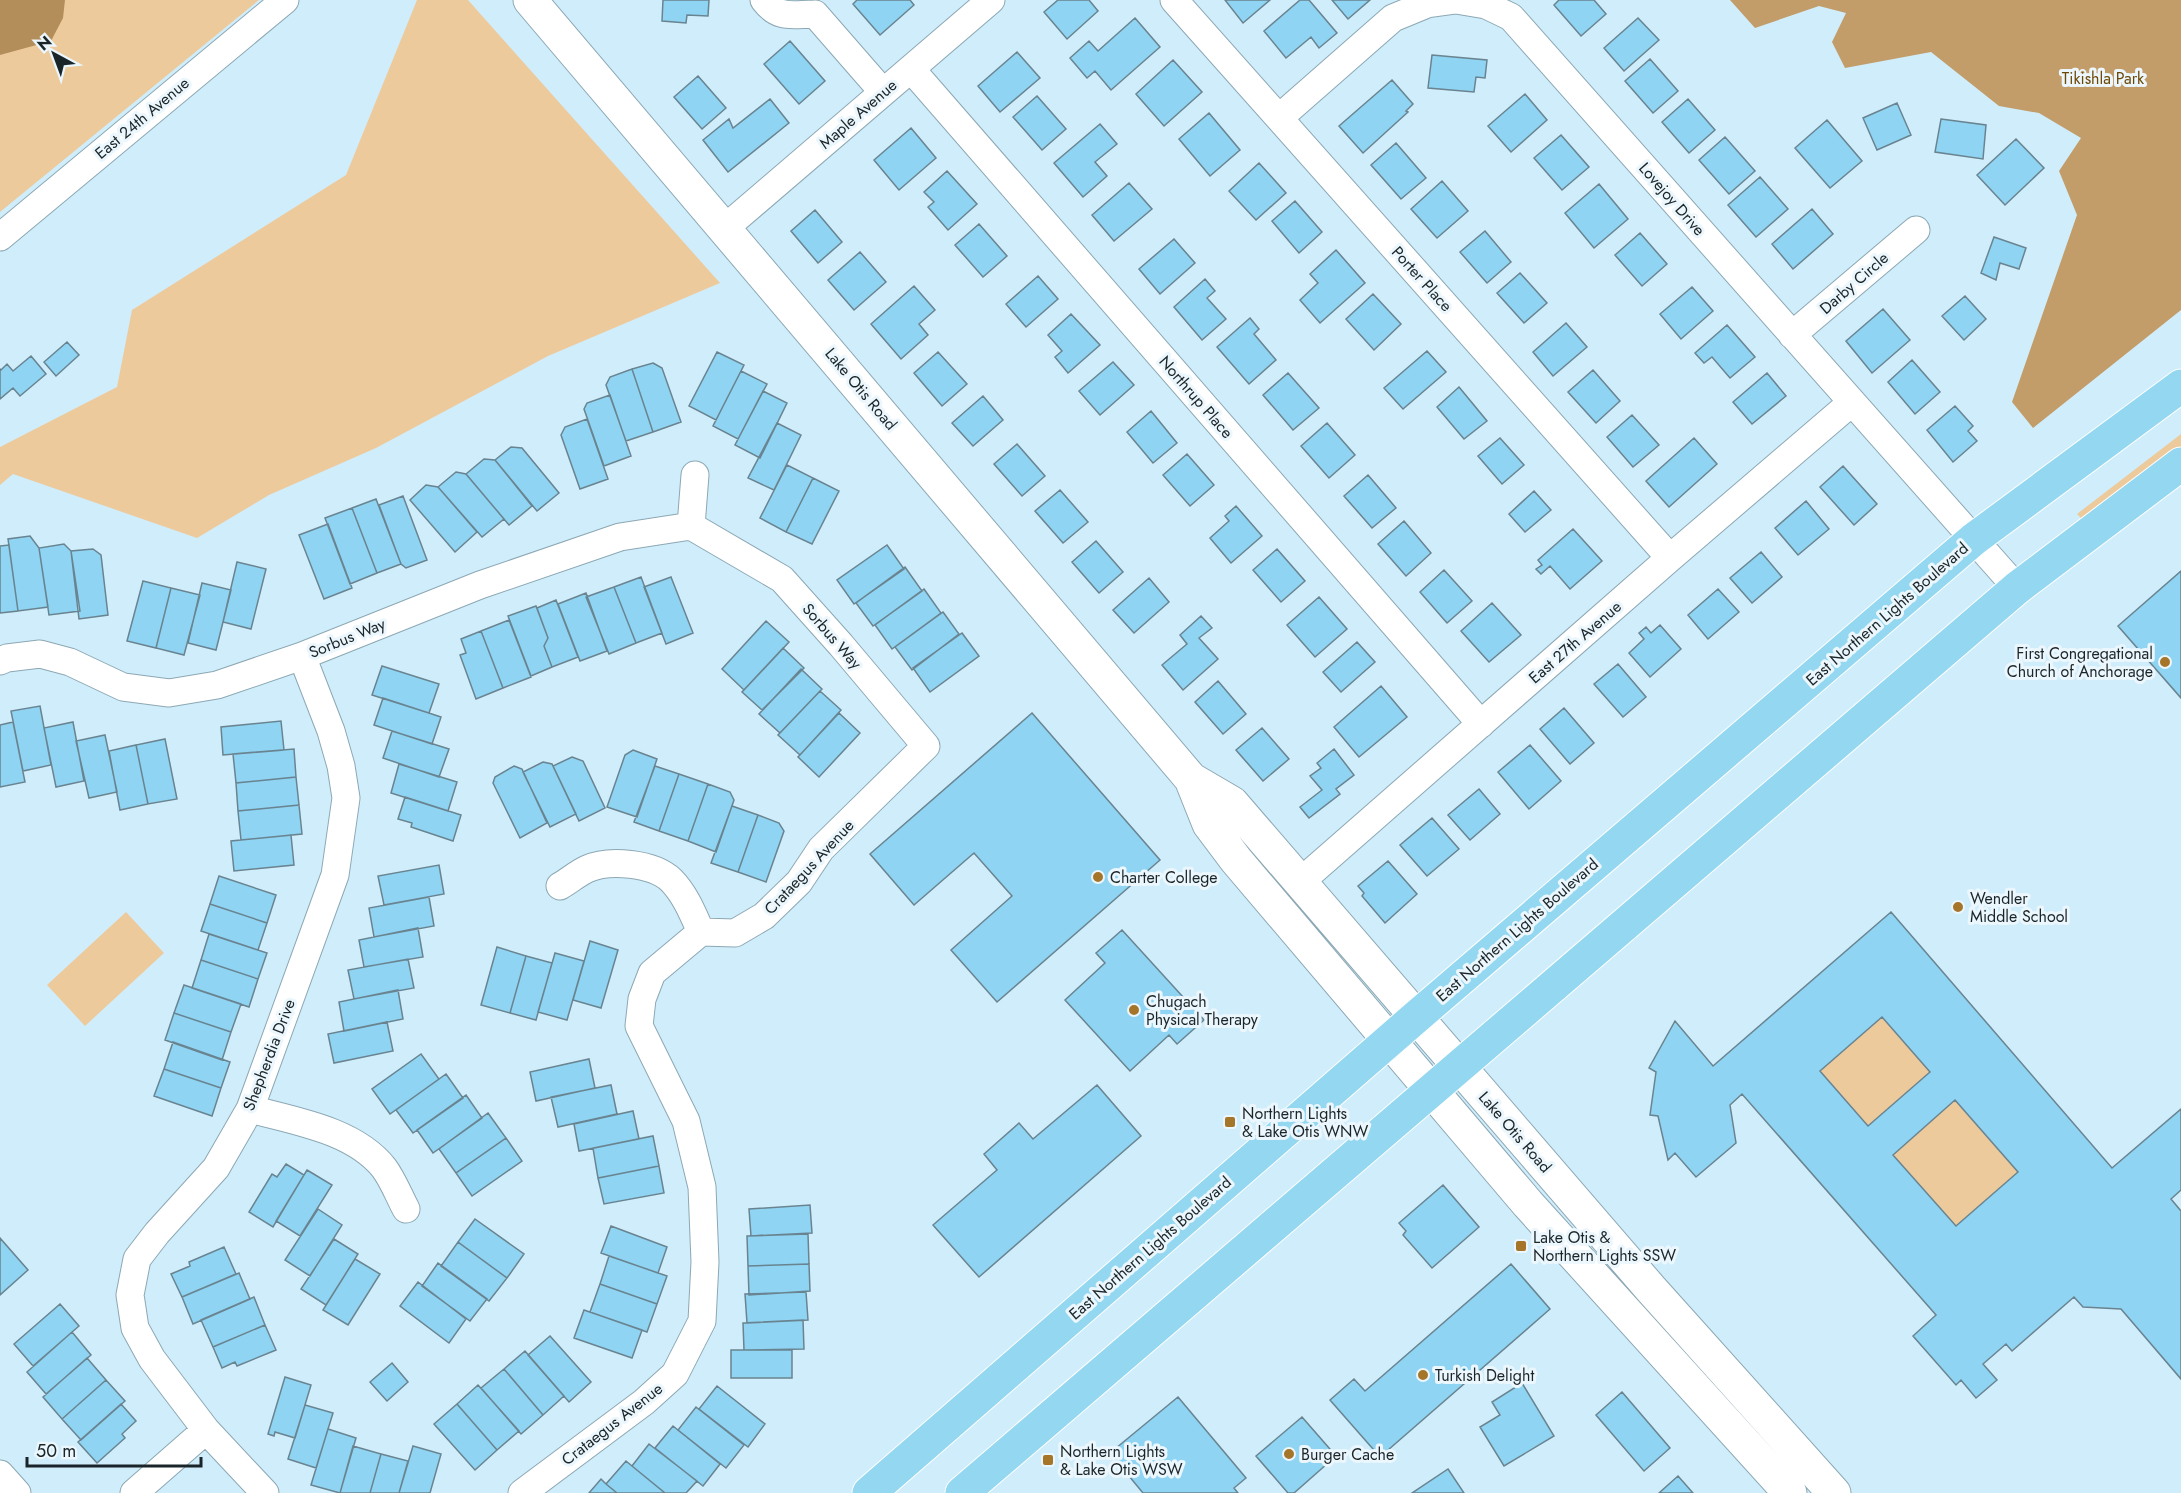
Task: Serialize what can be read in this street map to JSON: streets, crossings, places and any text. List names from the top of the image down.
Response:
{
  "streets": {
    "main road": ["Lake Otis Road", "East Northern Lights Boulevard"],
    "street": [
      "Maple Avenue",
      "East 24th Avenue",
      "Lovejoy Drive",
      "Porter Place",
      "Darby Circle",
      "Northrup Place",
      "Sorbus Way",
      "East 27th Avenue",
      "Crataegus Avenue",
      "Shepherdia Drive"
    ]
  },
  "crossings": [
    ["Maple Avenue", "Lake Otis Road"],
    ["Maple Avenue", "Northrup Place"],
    ["Lovejoy Drive", "Porter Place"],
    ["Lovejoy Drive", "Darby Circle"],
    ["Lovejoy Drive", "East Northern Lights Boulevard"],
    ["Lovejoy Drive", "East 27th Avenue"],
    ["Porter Place", "East 27th Avenue"],
    ["Lake Otis Road", "East Northern Lights Boulevard"],
    ["Lake Otis Road", "East 27th Avenue"],
    ["Northrup Place", "East 27th Avenue"],
    ["Sorbus Way", "Crataegus Avenue"],
    ["Sorbus Way", "Shepherdia Drive"]
  ],
  "parks": ["Tikishla Park"],
  "places": {
    "other": [
      "First Congregational Church of Anchorage",
      "Charter College",
      "Wendler Middle School",
      "Chugach Physical Therapy",
      "Turkish Delight",
      "Burger Cache"
    ],
    "transit": ["Northern Lights & Lake Otis WNW", "Lake Otis & Northern Lights SSW", "Northern Lights & Lake Otis WSW"]
  },
  "scale_bar": "50 m",
  "north": "top left"
}
